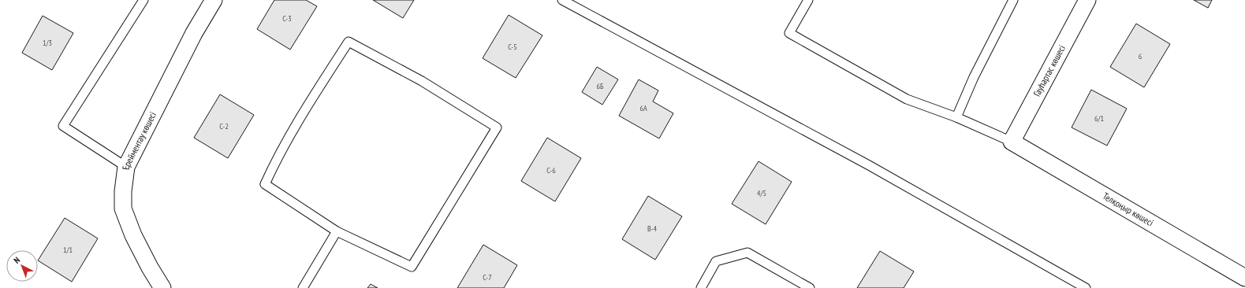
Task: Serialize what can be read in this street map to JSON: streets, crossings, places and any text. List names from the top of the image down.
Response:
{
  "streets": {
    "street": ["Гауhартас көшесі", "Ерейментау көшесі", "Телқоңыр көшесі"]
  },
  "crossings": [
    ["Гауhартас көшесі", "Телқоңыр көшесі"]
  ],
  "house_numbers": [
    "C-3",
    "1/3",
    "C-5",
    "6",
    "6Б",
    "6А",
    "6/1",
    "C-2",
    "C-6",
    "4/5",
    "В-4",
    "1/1",
    "C-7"
  ],
  "north": "top left"
}
